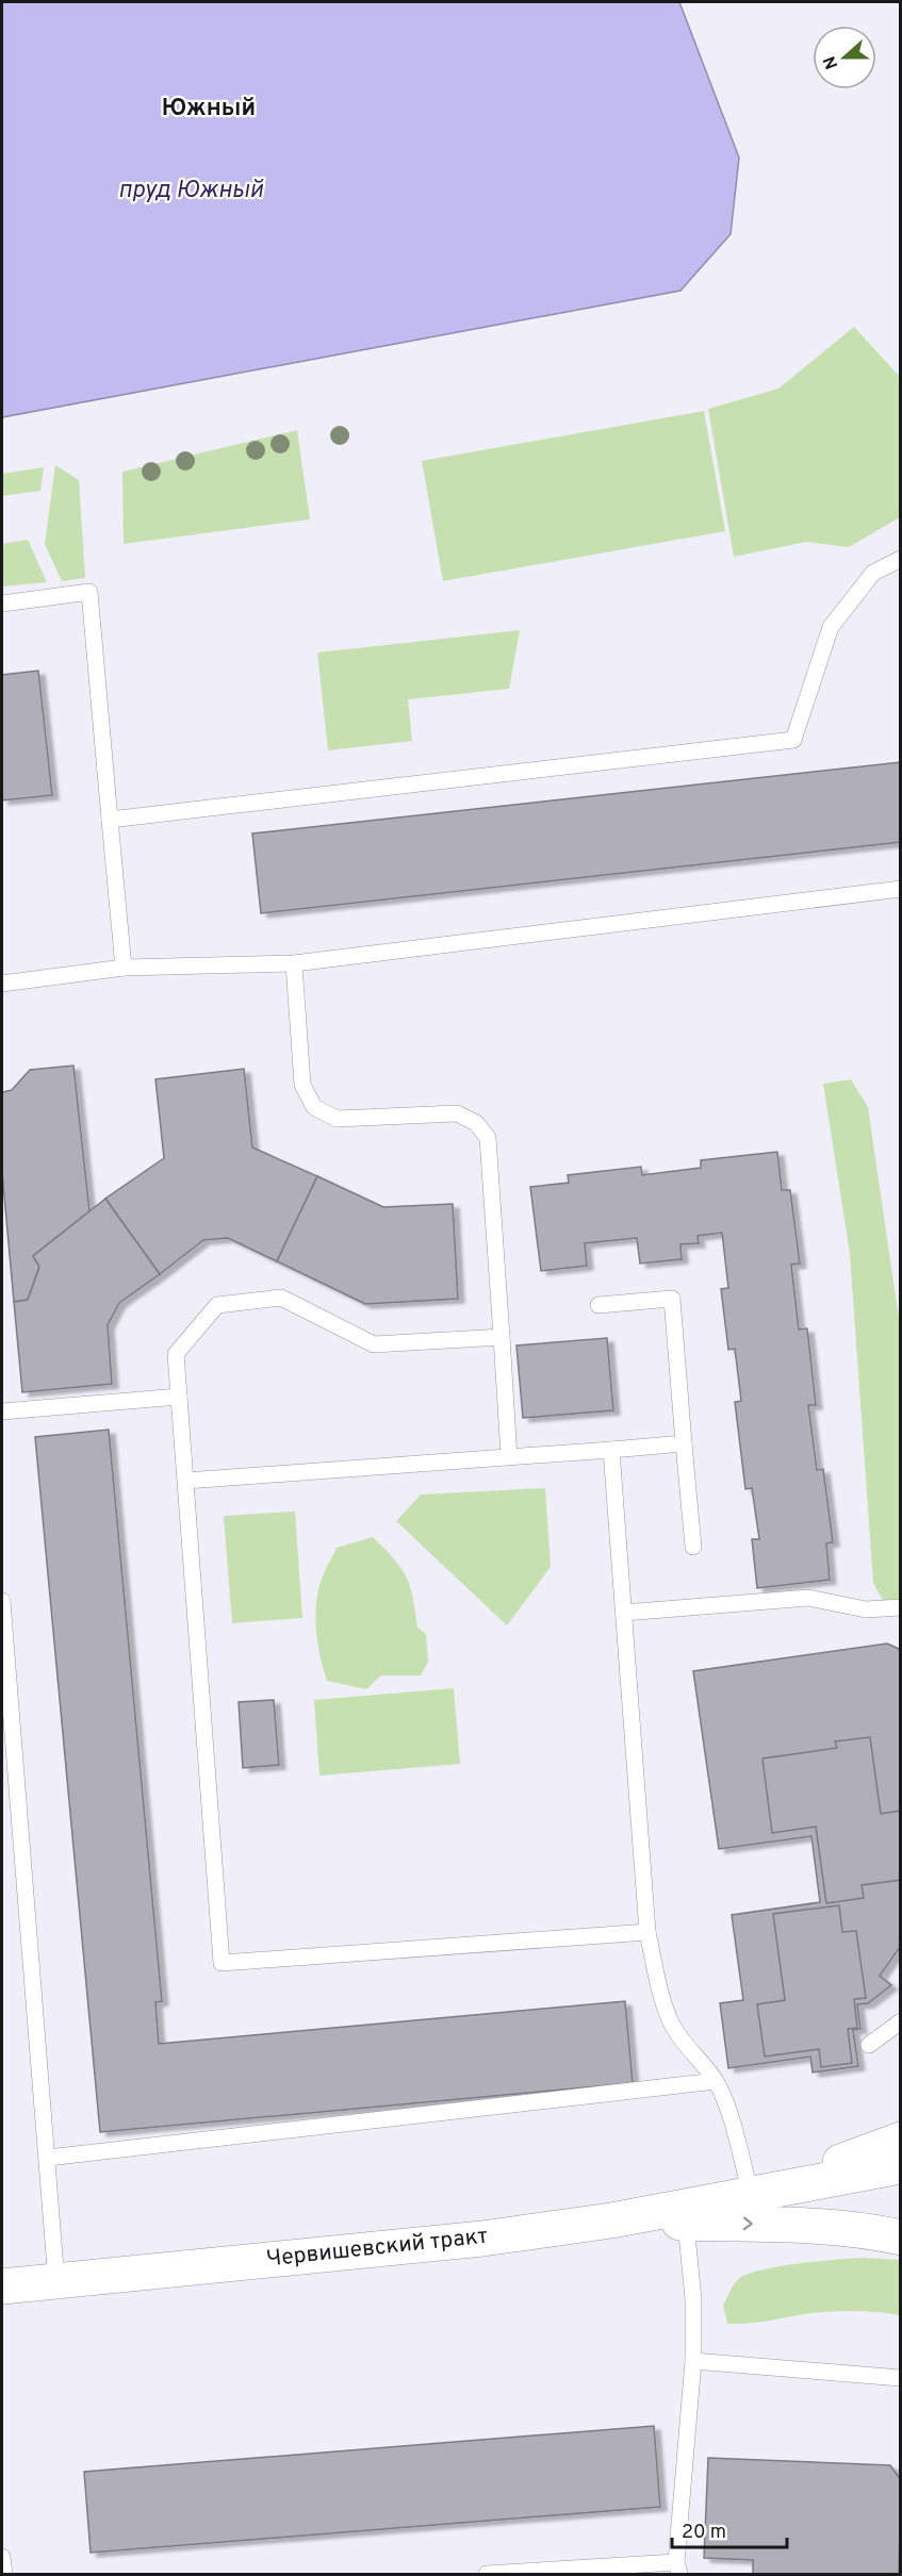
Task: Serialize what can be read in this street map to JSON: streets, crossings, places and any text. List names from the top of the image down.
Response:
{
  "streets": {
    "main road": ["Червишевский тракт"]
  },
  "districts": ["Южный"],
  "water": ["пруд Южный"],
  "scale_bar": "20 m",
  "north": "left"
}
